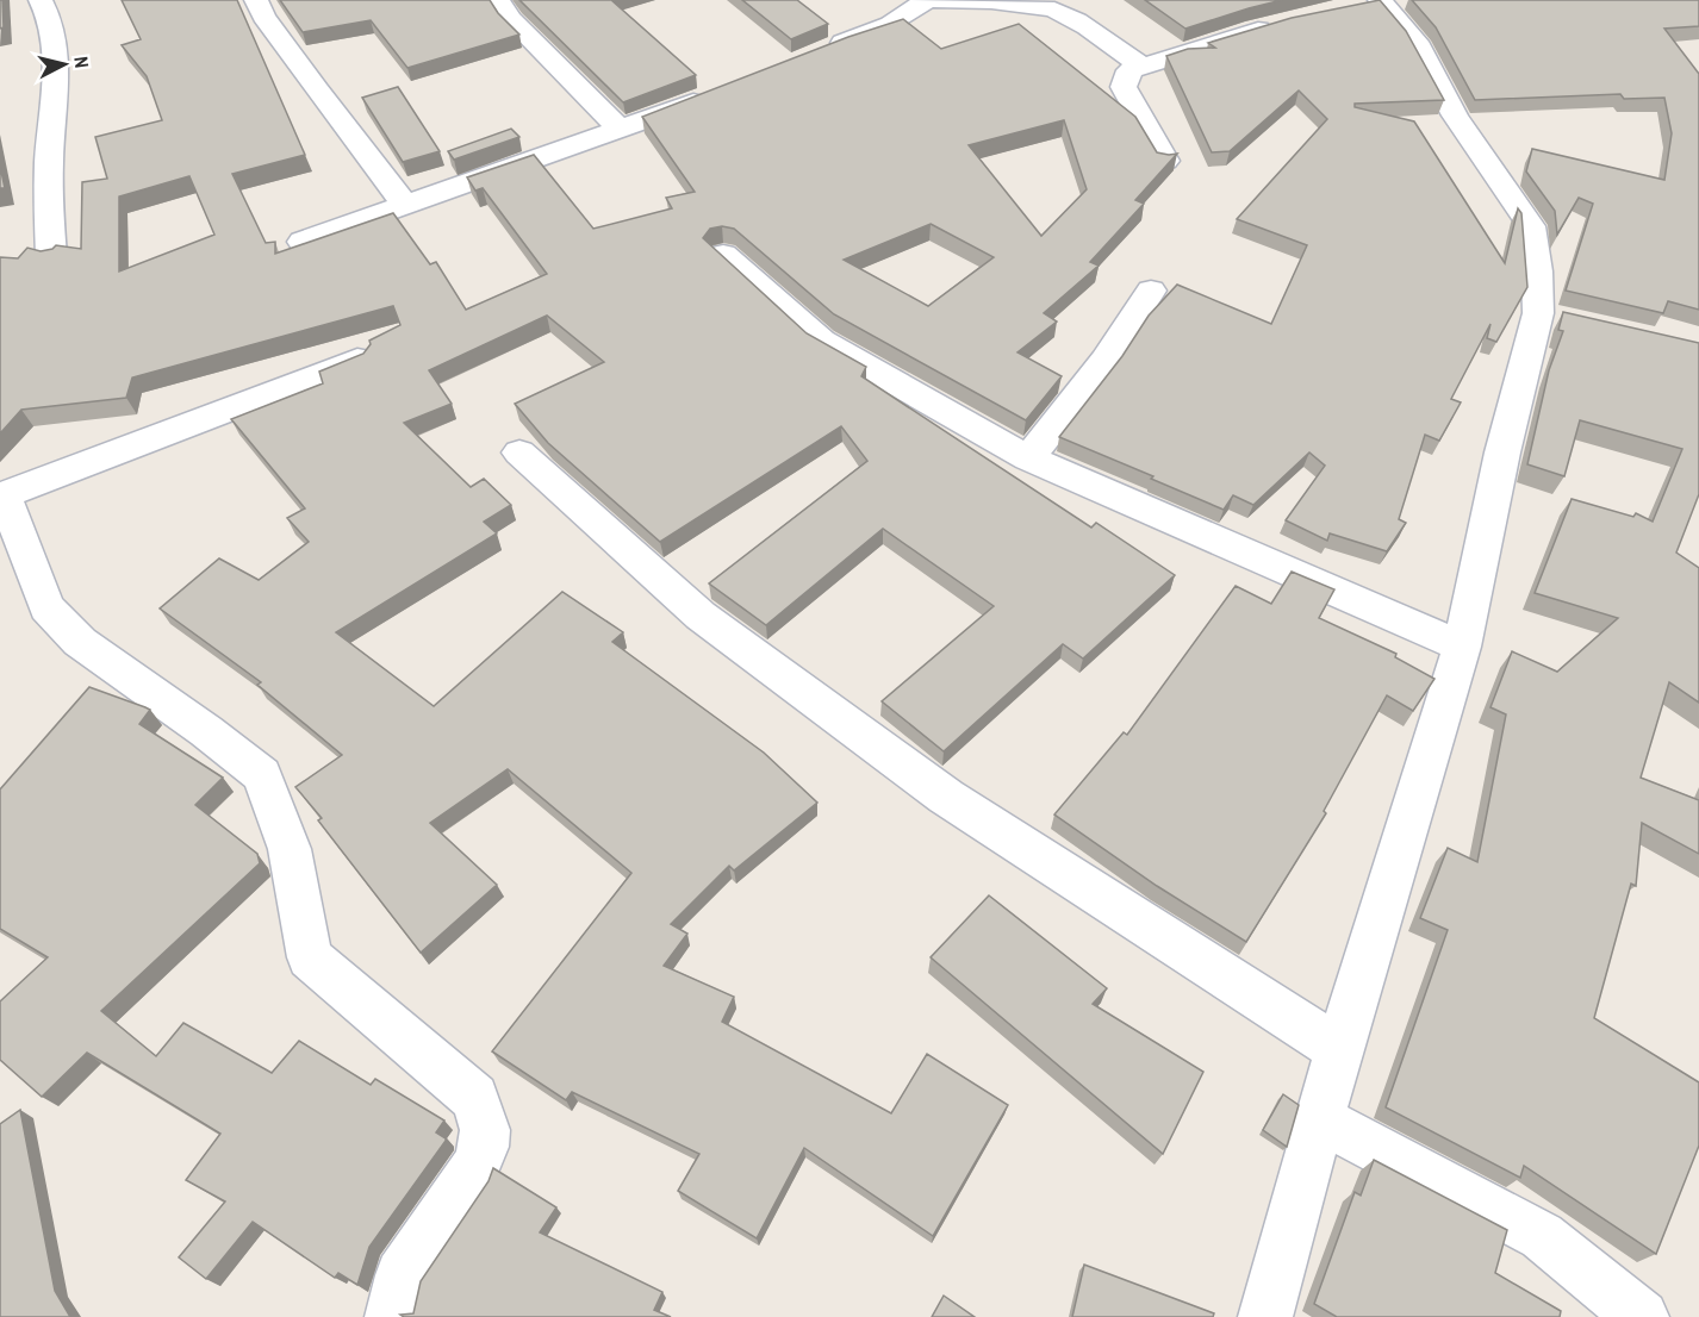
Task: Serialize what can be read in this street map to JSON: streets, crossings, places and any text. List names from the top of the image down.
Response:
{
  "north": "right"
}
